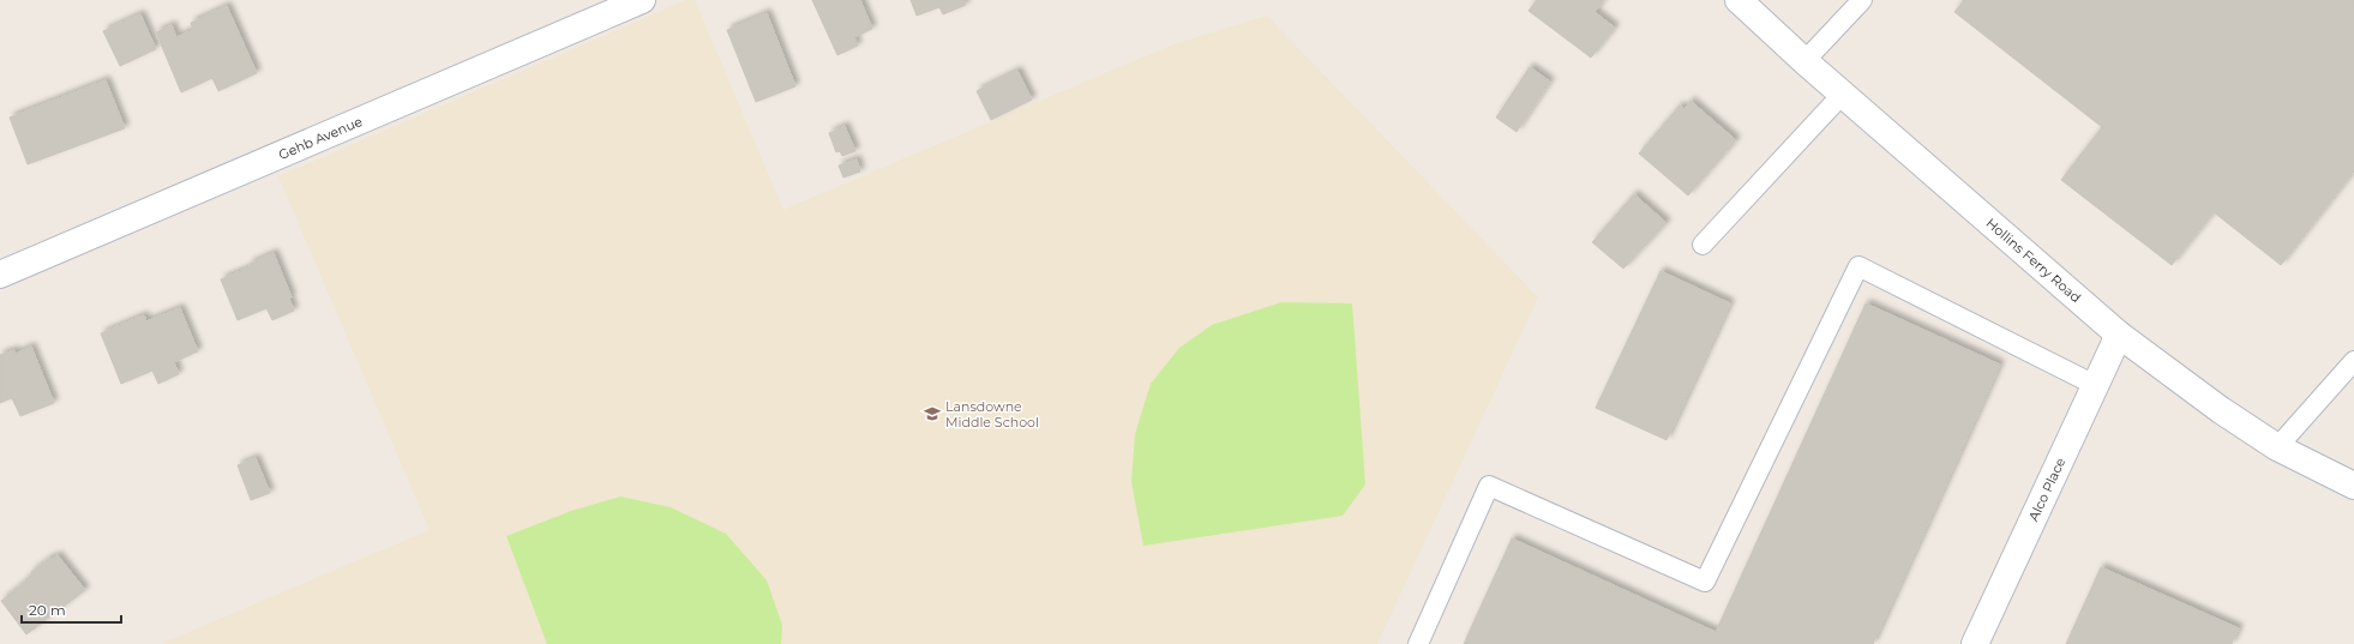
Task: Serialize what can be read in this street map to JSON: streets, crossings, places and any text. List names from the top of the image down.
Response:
{
  "streets": {
    "street": ["Gehb Avenue", "Hollins Ferry Road", "Alco Place"]
  },
  "crossings": [
    ["Hollins Ferry Road", "Alco Place"]
  ],
  "places": {
    "school or university": ["Lansdowne Middle School"]
  },
  "scale_bar": "20 m"
}
